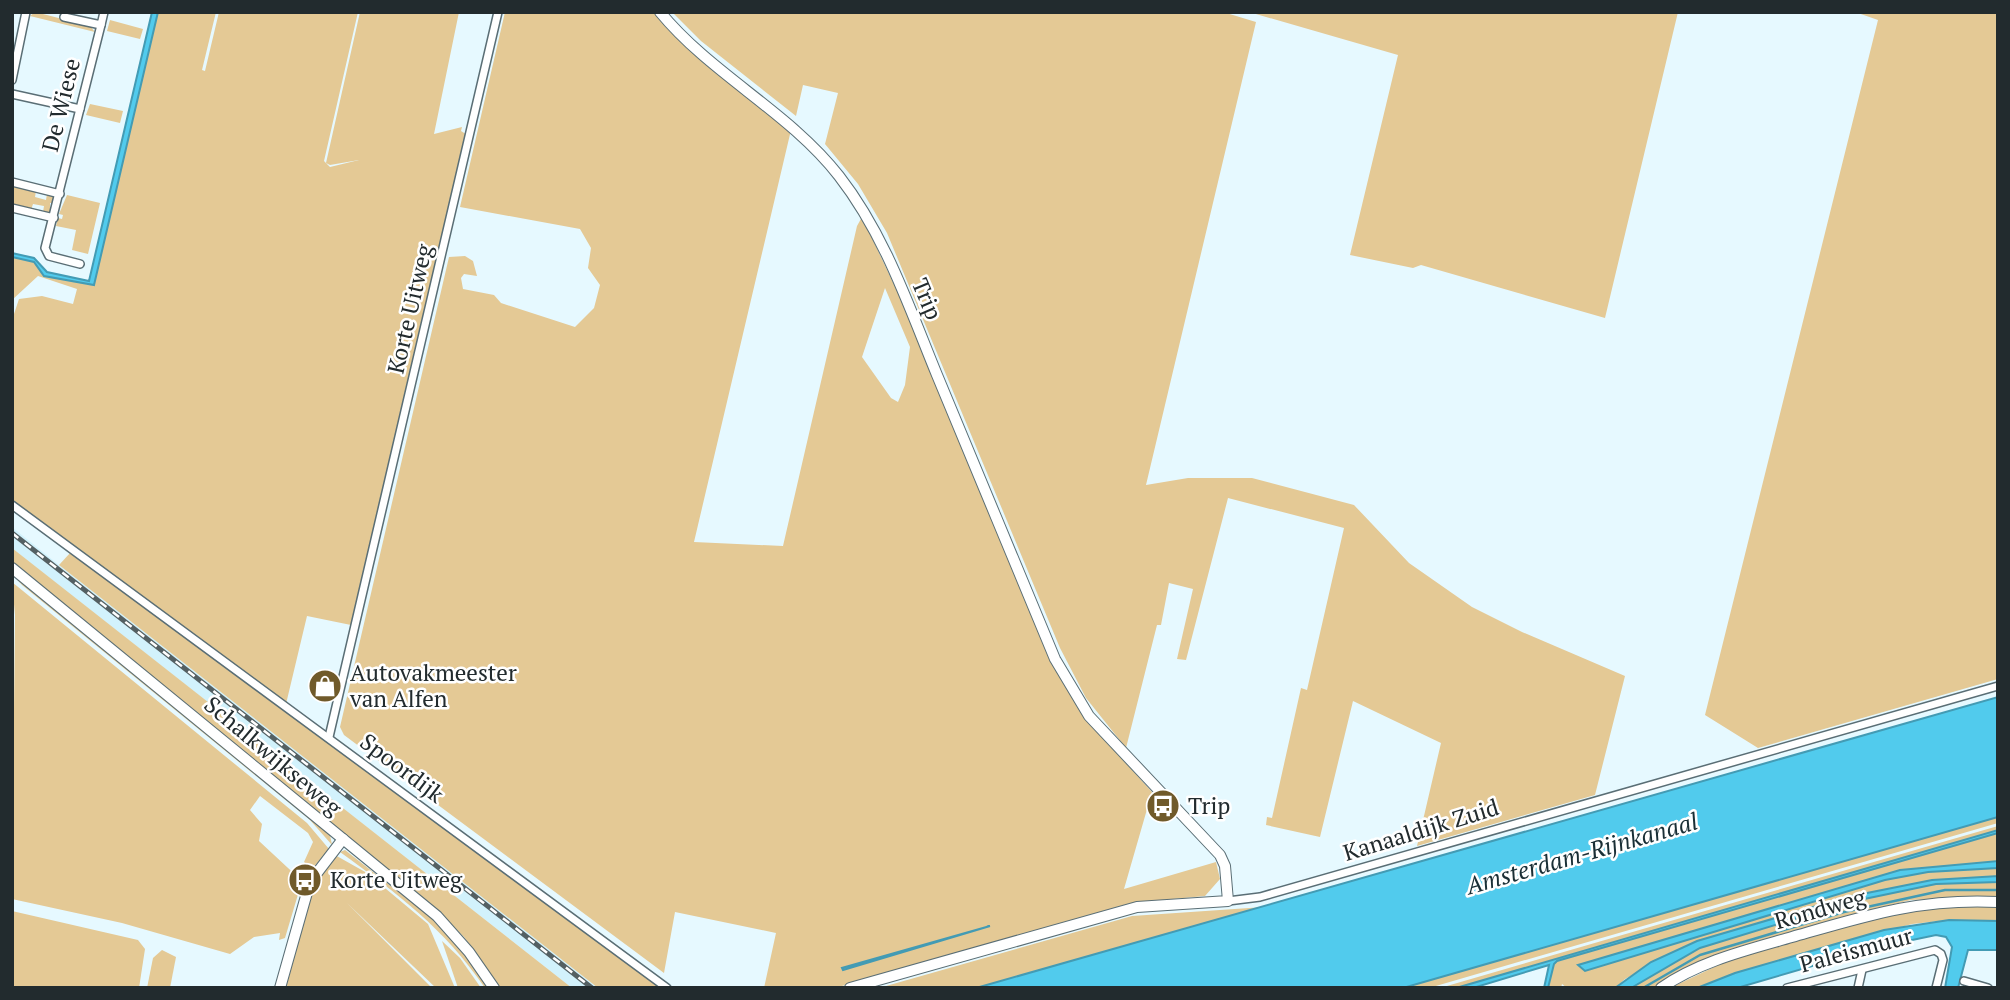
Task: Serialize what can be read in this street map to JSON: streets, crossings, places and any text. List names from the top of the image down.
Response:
{
  "streets": {
    "street": [
      "De Wiese",
      "Trip",
      "Korte Uitweg",
      "Schalkwijkseweg",
      "Spoordijk",
      "Kanaaldijk Zuid",
      "Rondweg",
      "Paleismuur"
    ]
  },
  "crossings": [
    ["Trip", "Kanaaldijk Zuid"],
    ["Korte Uitweg", "Spoordijk"]
  ],
  "water": ["Amsterdam-Rijnkanaal"],
  "places": {
    "shop": ["Autovakmeester van Alfen"],
    "bus stop": ["Trip", "Korte Uitweg"]
  }
}
